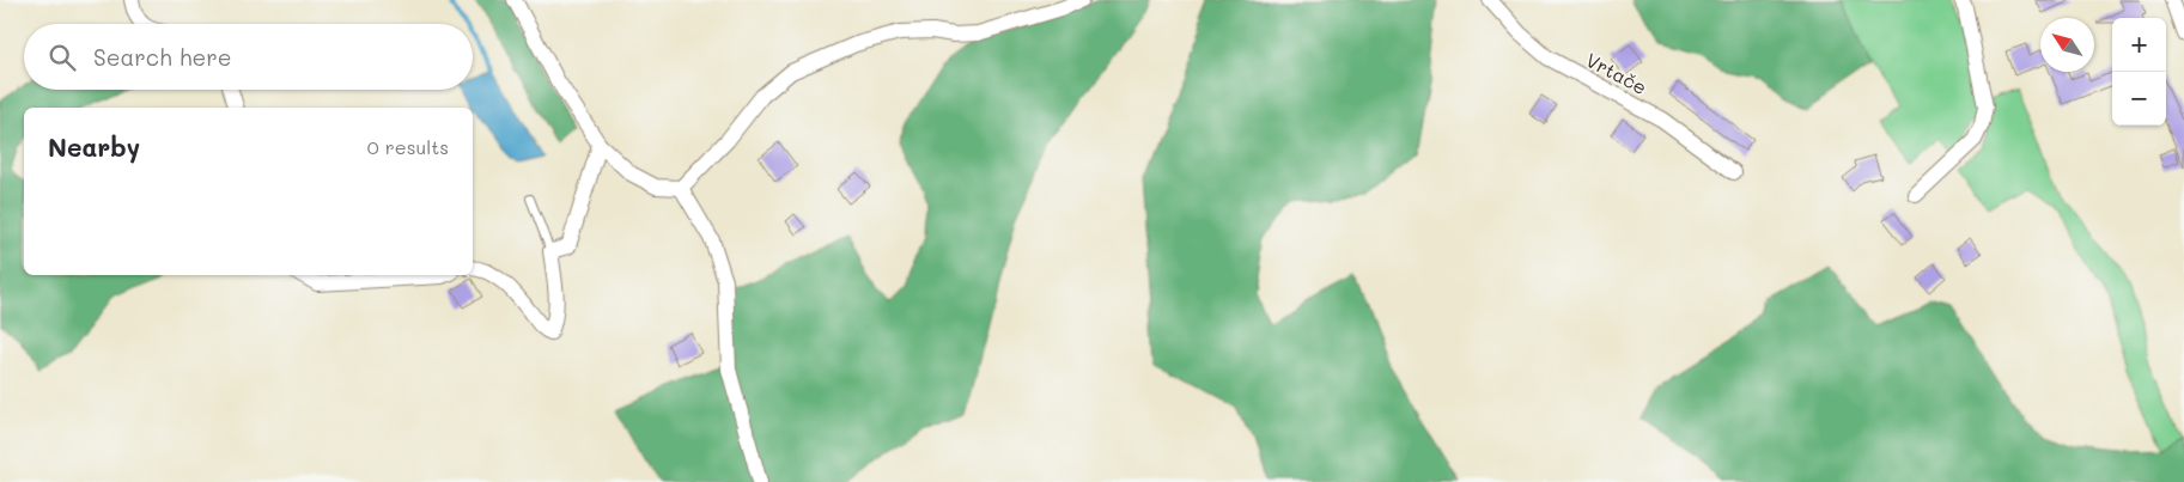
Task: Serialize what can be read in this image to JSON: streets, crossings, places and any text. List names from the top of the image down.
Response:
{
  "streets": {
    "street": ["Vrtače"]
  },
  "north": "top left",
  "page": {
    "map_buttons": ["+", "−"],
    "search": "Search here",
    "heading": ["Nearby", "0 results"]
  }
}
